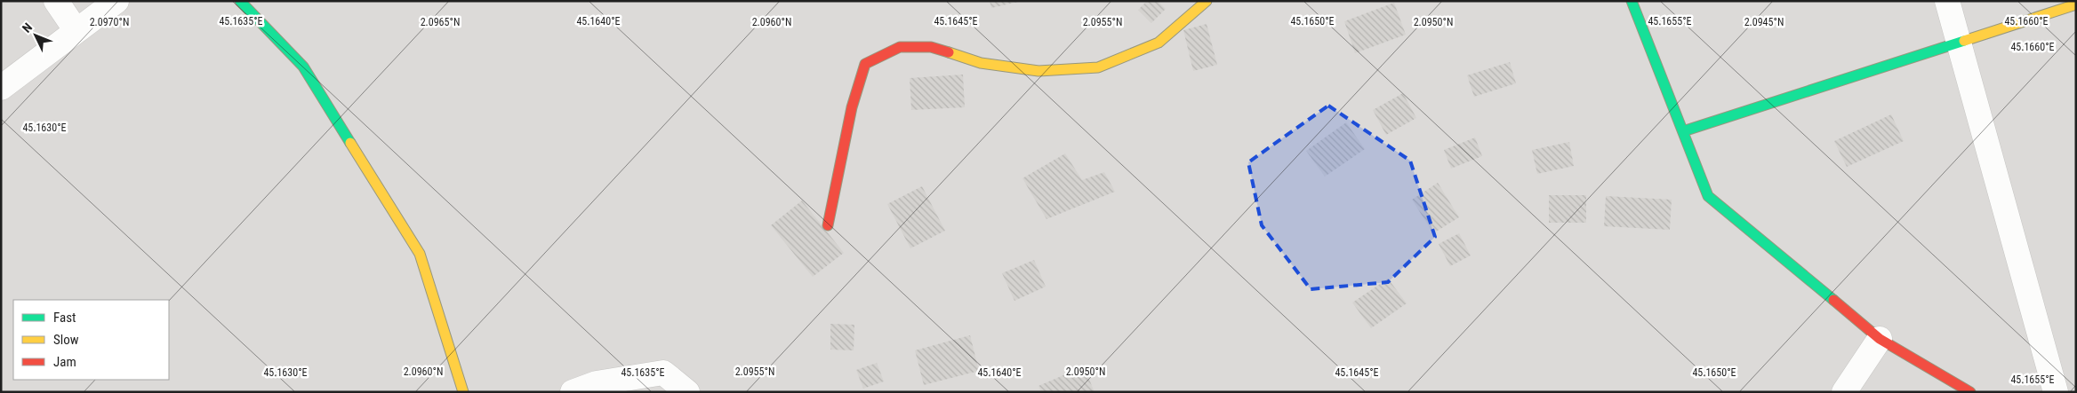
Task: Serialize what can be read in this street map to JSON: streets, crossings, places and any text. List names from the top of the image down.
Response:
{
  "legend": ["Fast", "Slow", "Jam"],
  "north": "top left",
  "coordinates": [
    "45.1635°E",
    "45.1640°E",
    "45.1645°E",
    "45.1650°E",
    "45.1655°E",
    "45.1660°E",
    "2.0970°N",
    "2.0965°N",
    "2.0960°N",
    "2.0955°N",
    "2.0950°N",
    "2.0945°N",
    "45.1630°E"
  ]
}
